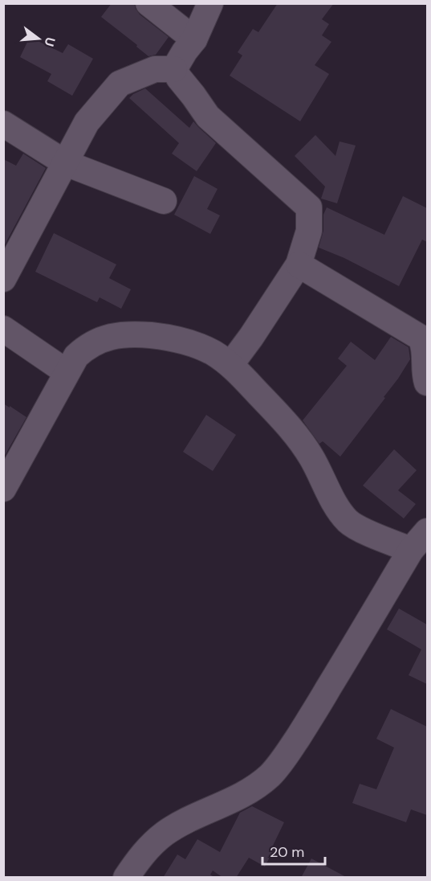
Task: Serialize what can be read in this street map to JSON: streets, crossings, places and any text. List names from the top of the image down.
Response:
{
  "scale_bar": "20 m",
  "north": "right"
}
